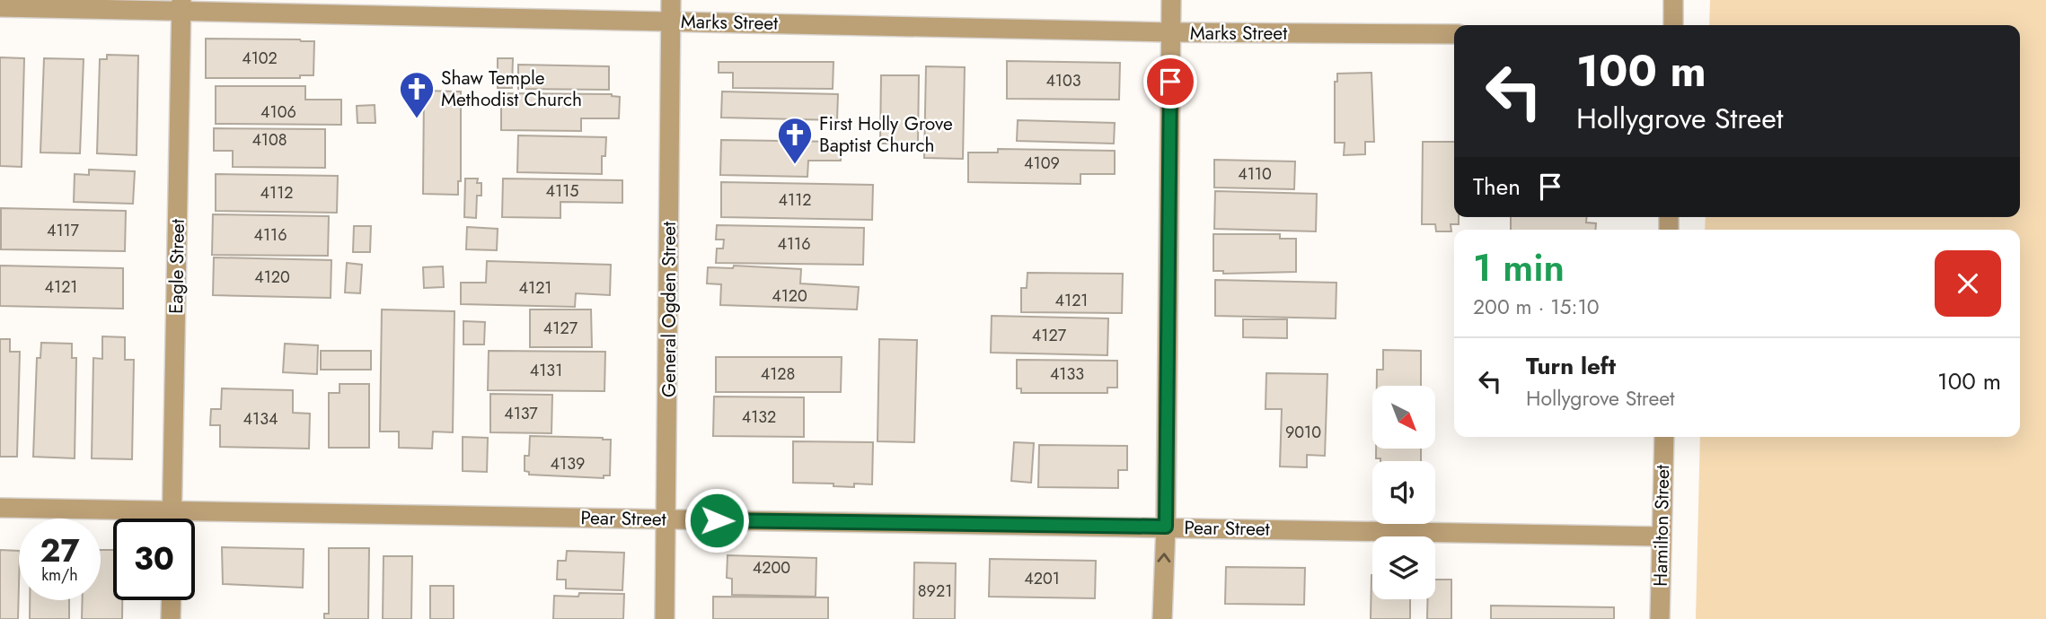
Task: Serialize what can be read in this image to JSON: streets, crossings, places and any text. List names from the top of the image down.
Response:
{
  "streets": {
    "street": [
      "Marks Street",
      "Eagle Street",
      "General Ogden Street",
      "Pear Street",
      "Hamilton Street"
    ]
  },
  "crossings": [
    ["Marks Street", "Eagle Street"],
    ["Marks Street", "General Ogden Street"],
    ["Eagle Street", "Pear Street"],
    ["General Ogden Street", "Pear Street"],
    ["Pear Street", "Hamilton Street"]
  ],
  "places": {
    "church": ["Shaw Temple Methodist Church", "First Holly Grove Baptist Church"]
  },
  "house_numbers": [
    "4102",
    "4103",
    "4106",
    "4108",
    "4109",
    "4110",
    "4115",
    "4112",
    "4112",
    "4117",
    "4116",
    "4116",
    "4120",
    "4121",
    "4121",
    "4120",
    "4121",
    "4127",
    "4127",
    "4131",
    "4128",
    "4133",
    "4137",
    "4132",
    "4134",
    "9010",
    "4139",
    "4200",
    "4201",
    "8921"
  ],
  "north": "bottom right",
  "page": {
    "turn": ["100 m", "Hollygrove Street"],
    "then": "Then",
    "heading": ["1 min", "200 m · 15:10"],
    "list": [
      {
        "name": "Turn left",
        "note": "Hollygrove Street",
        "value": "100 m"
      }
    ],
    "speed": "27 km/h",
    "limit": "30"
  }
}
